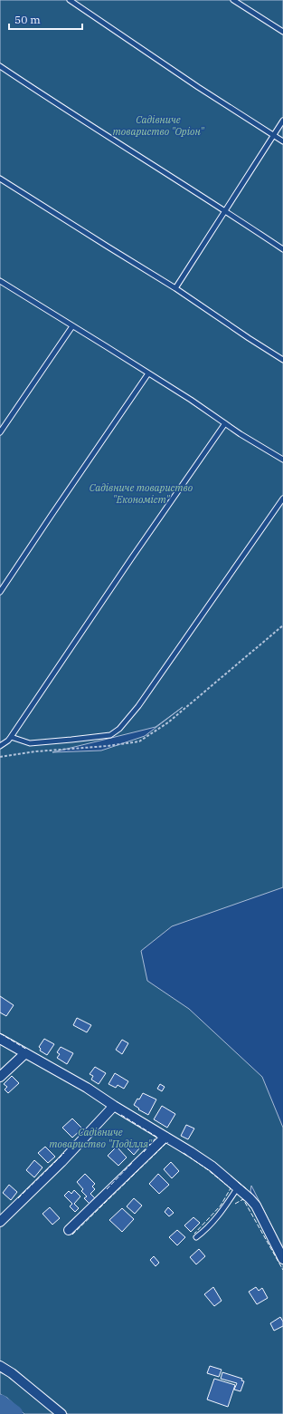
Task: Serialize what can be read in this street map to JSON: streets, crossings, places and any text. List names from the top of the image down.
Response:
{
  "parks": ["Садівниче товариство \"Оріон\"", "Садівниче товариство \"Економіст\"", "Садівниче товариство \"Поділля\""],
  "scale_bar": "50 m"
}
